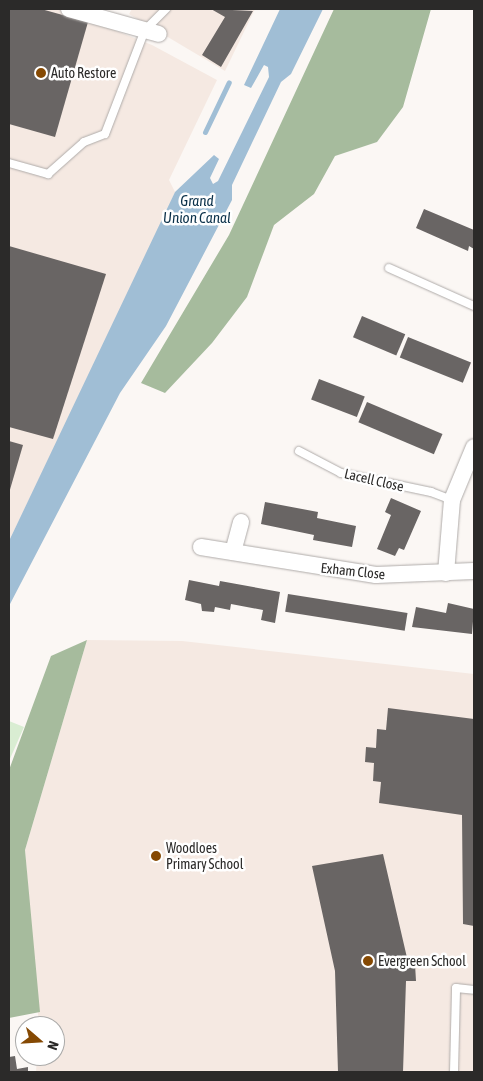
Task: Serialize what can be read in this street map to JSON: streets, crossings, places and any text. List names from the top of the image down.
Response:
{
  "streets": {
    "street": ["Exham Close"],
    "lane": ["Lacell Close"]
  },
  "water": ["Grand Union Canal"],
  "places": ["Auto Restore", "Woodloes Primary School", "Evergreen School"],
  "north": "right"
}
